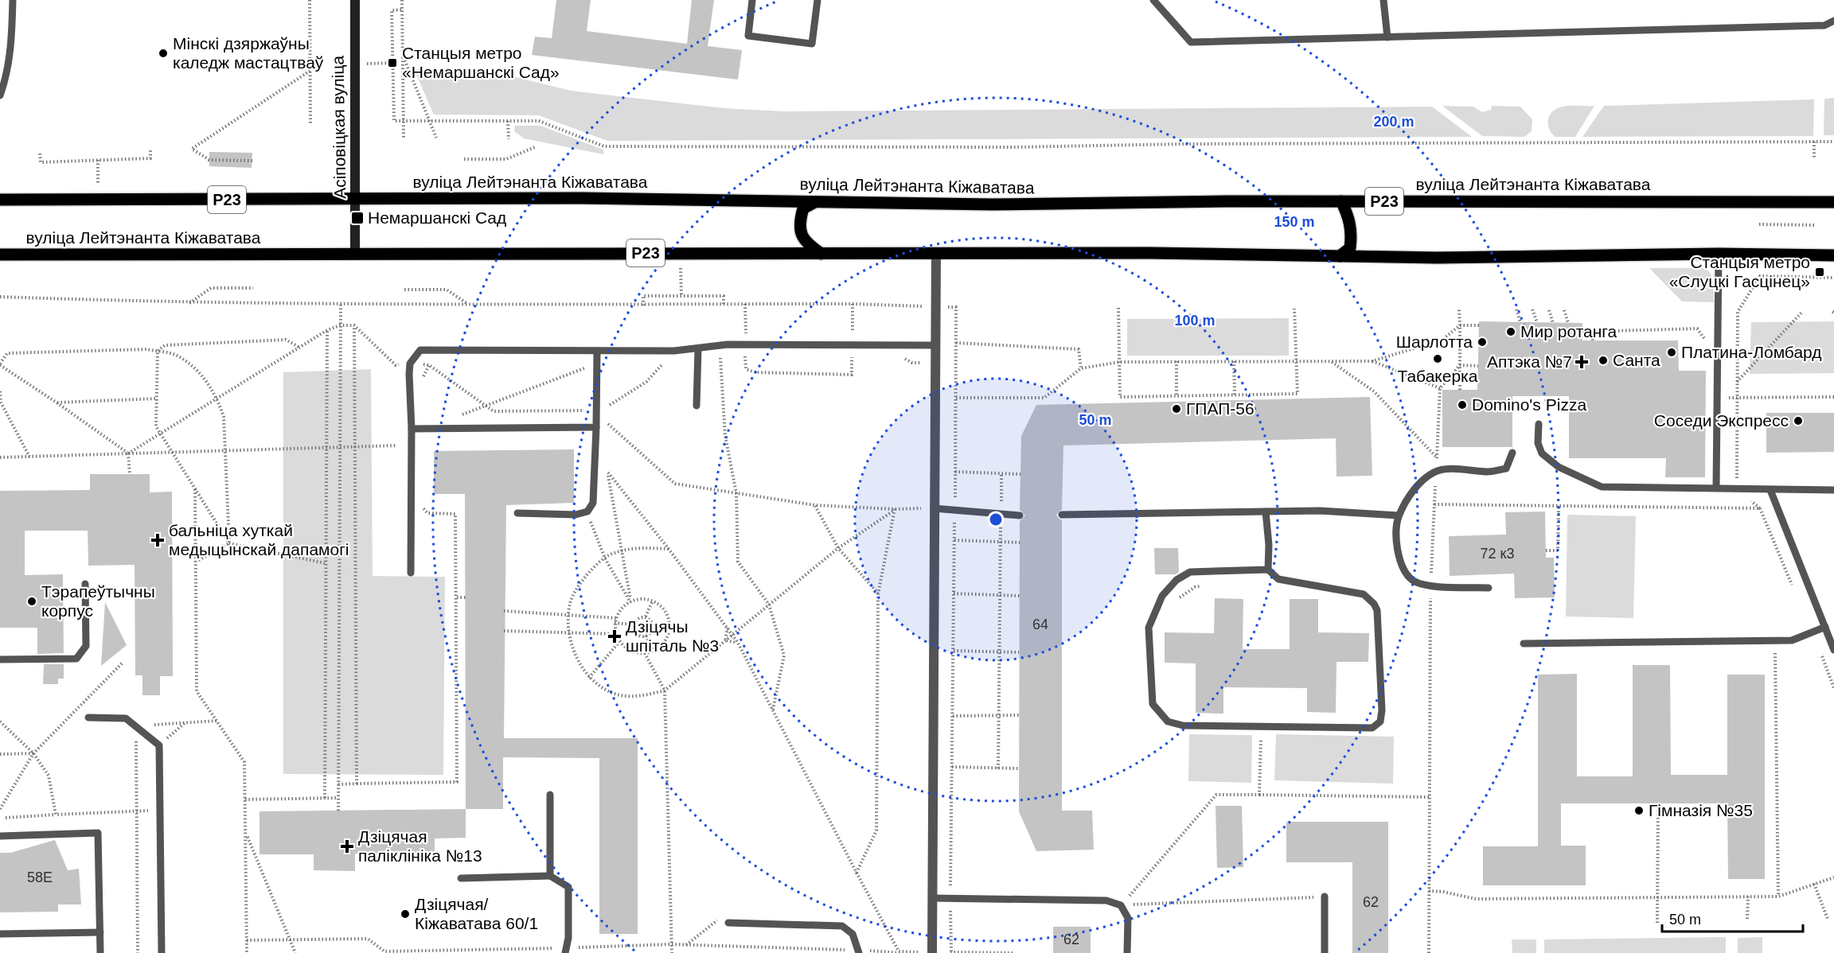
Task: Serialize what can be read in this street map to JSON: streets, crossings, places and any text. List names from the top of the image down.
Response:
{
  "streets": {
    "main road": ["Асіповіцкая вуліца", "вуліца Лейтэнанта Кіжаватава", "Р23"]
  },
  "crossings": [
    ["Асіповіцкая вуліца", "вуліца Лейтэнанта Кіжаватава"]
  ],
  "places": {
    "other": [
      "Мінскі дзяржаўны каледж мастацтваў",
      "Мир ротанга",
      "Шарлотта",
      "Платина-Ломбард",
      "Табакерка",
      "Санта",
      "Domino's Pizza",
      "ГПАП-56",
      "Соседи Экспресс",
      "Тэрапеўтычны корпус",
      "Гімназія №35",
      "Дзіцячая/ Кіжаватава 60/1"
    ],
    "transit": ["Станцыя метро «Немаршанскі Сад»", "Немаршанскі Сад", "Станцыя метро «Слуцкі Гасцінец»"],
    "health": [
      "Аптэка №7",
      "бальніца хуткай медыцынскай дапамогі",
      "Дзіцячы шпіталь №3",
      "Дзіцячая паліклініка №13"
    ]
  },
  "house_numbers": [
    "72 к3",
    "64",
    "58Е",
    "62",
    "62"
  ],
  "scale_bar": "50 m",
  "rings": [
    "200 m",
    "150 m",
    "100 m",
    "50 m"
  ]
}
